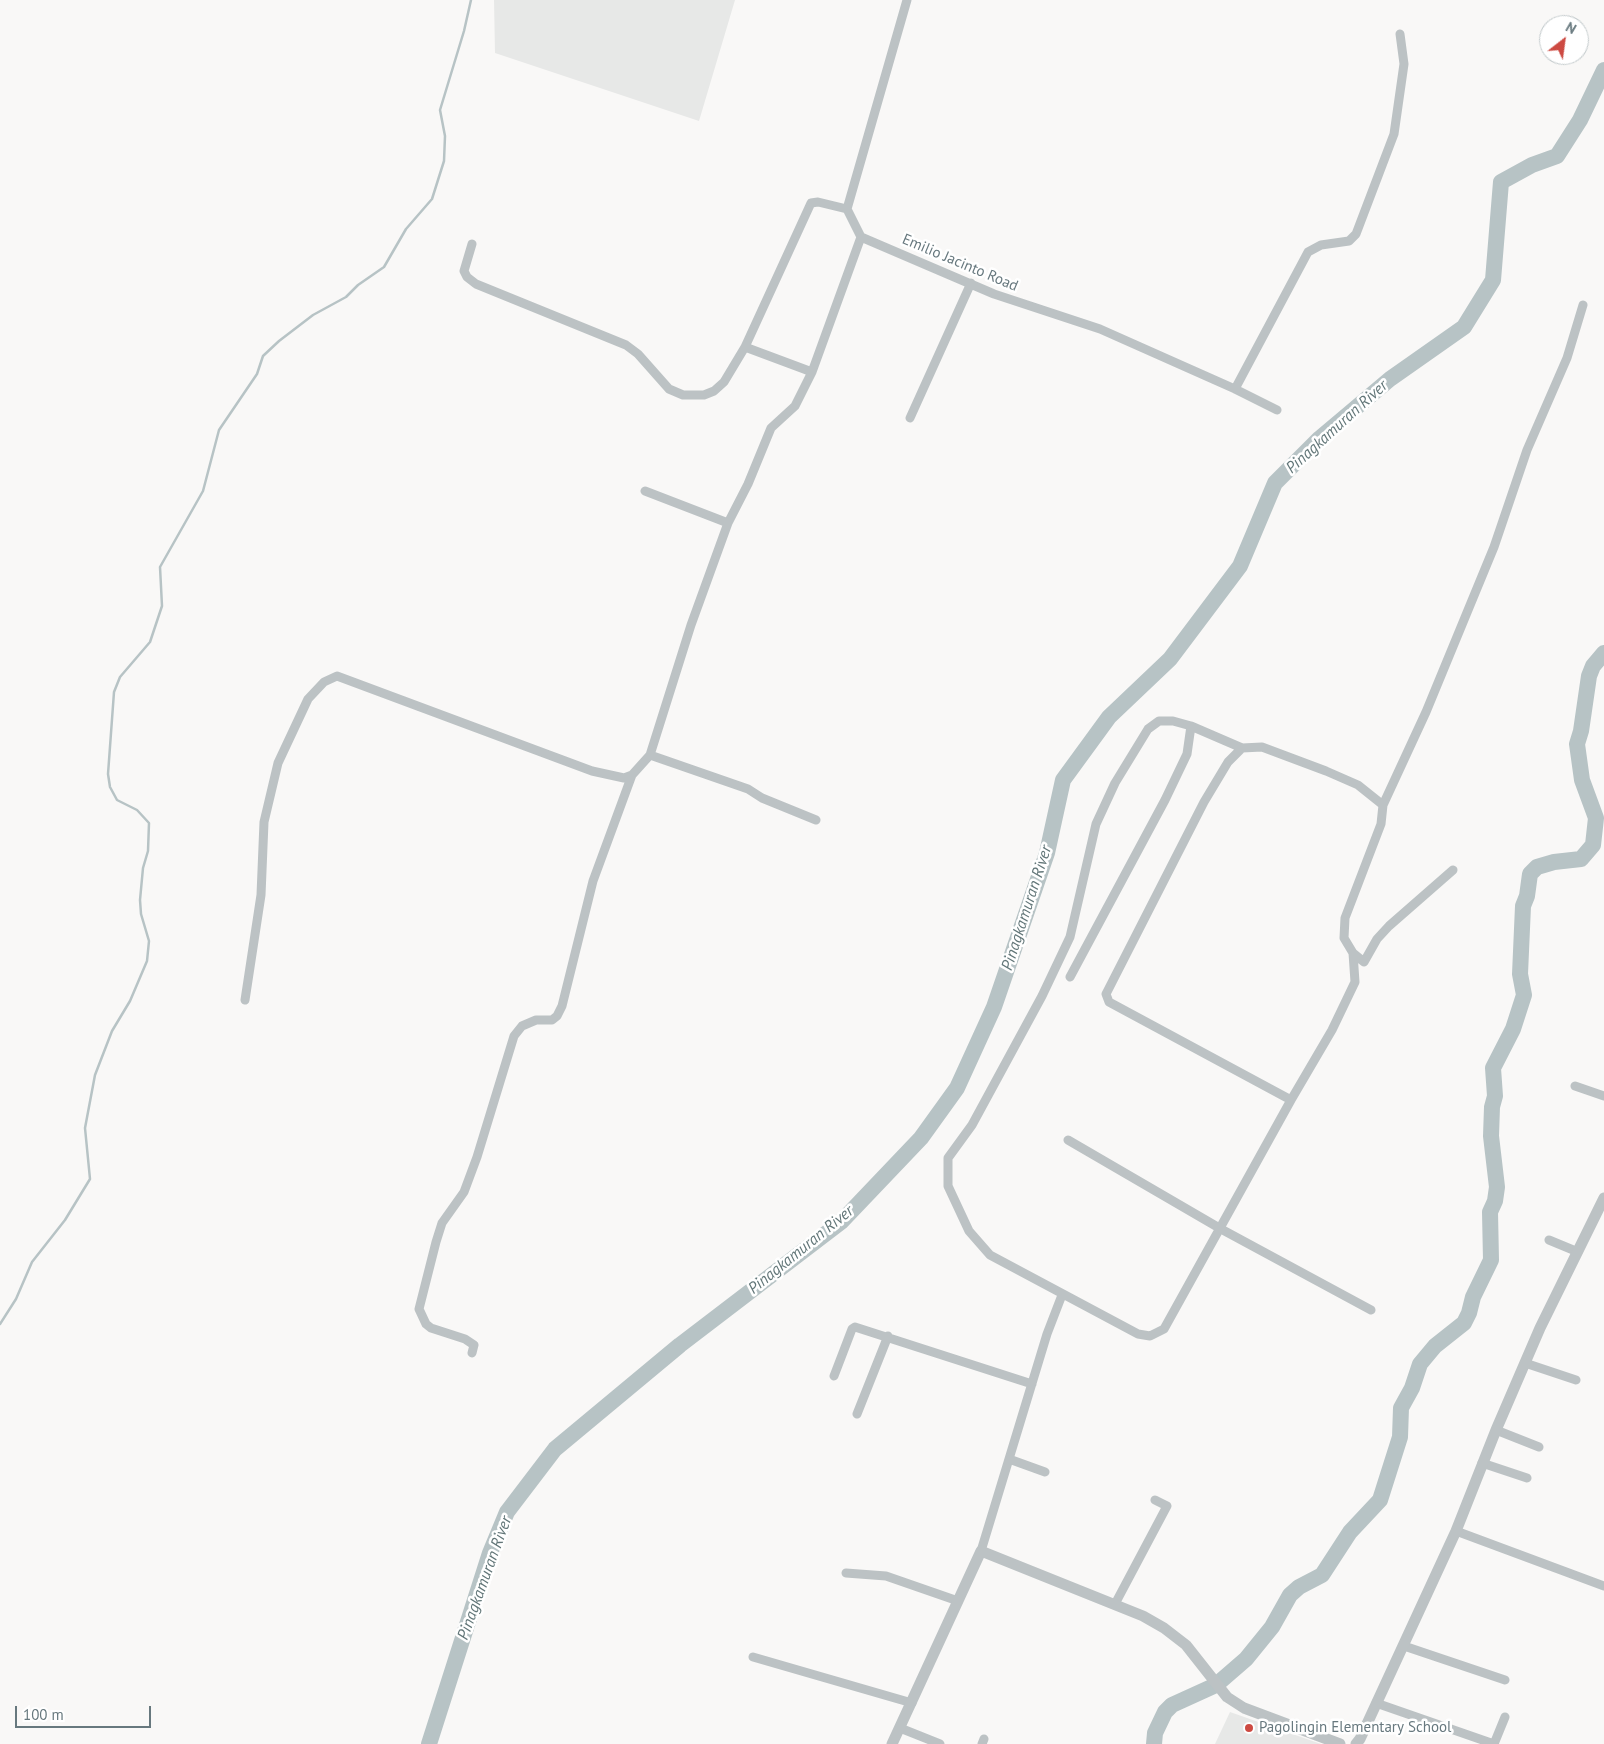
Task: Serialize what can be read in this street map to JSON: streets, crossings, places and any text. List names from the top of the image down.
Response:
{
  "streets": {
    "street": ["Emilio Jacinto Road"]
  },
  "water": ["Pinagkamuran River"],
  "places": ["Pagolingin Elementary School"],
  "scale_bar": "100 m",
  "north": "top right"
}
